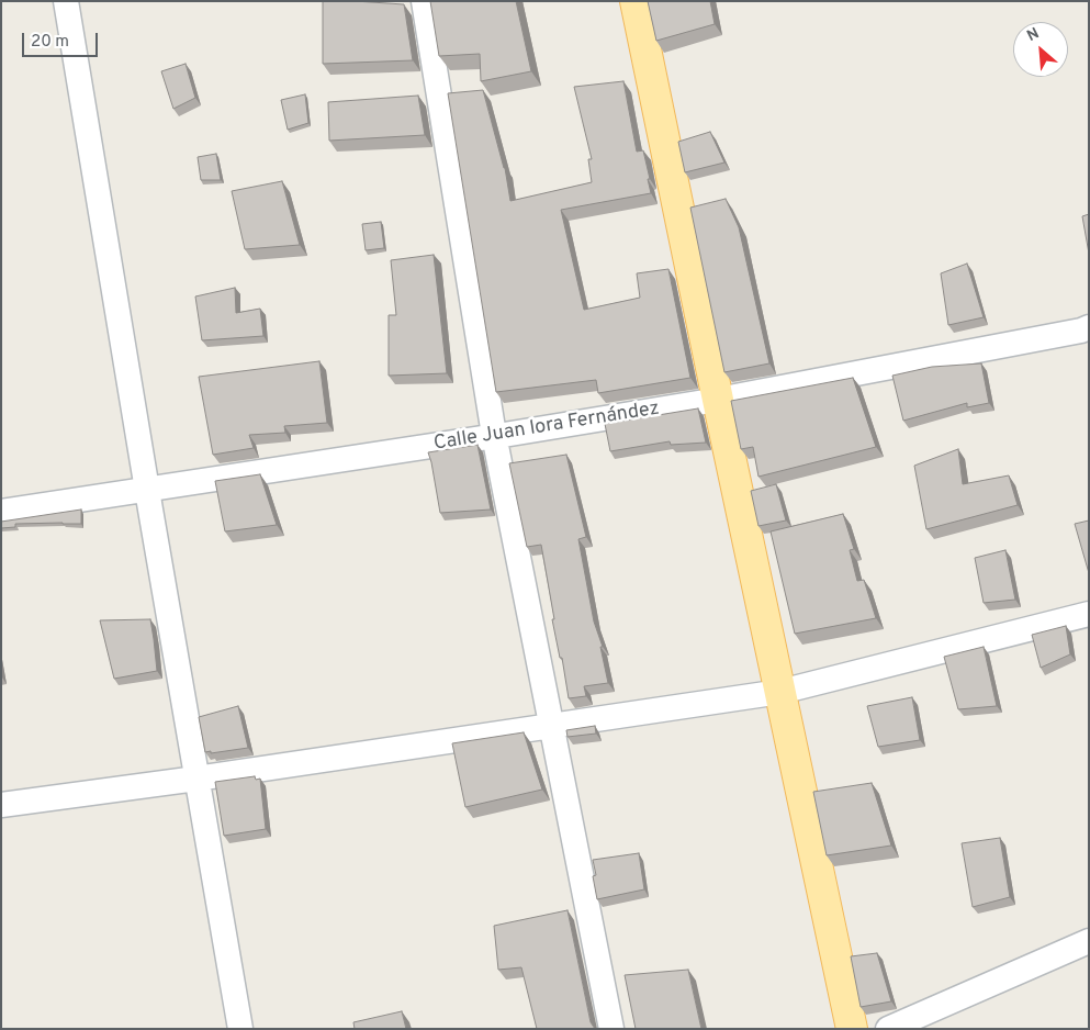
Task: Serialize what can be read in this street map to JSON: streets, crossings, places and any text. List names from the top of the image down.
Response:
{
  "streets": {
    "street": ["Calle Juan lora Fernández"]
  },
  "scale_bar": "20 m",
  "north": "top left"
}
